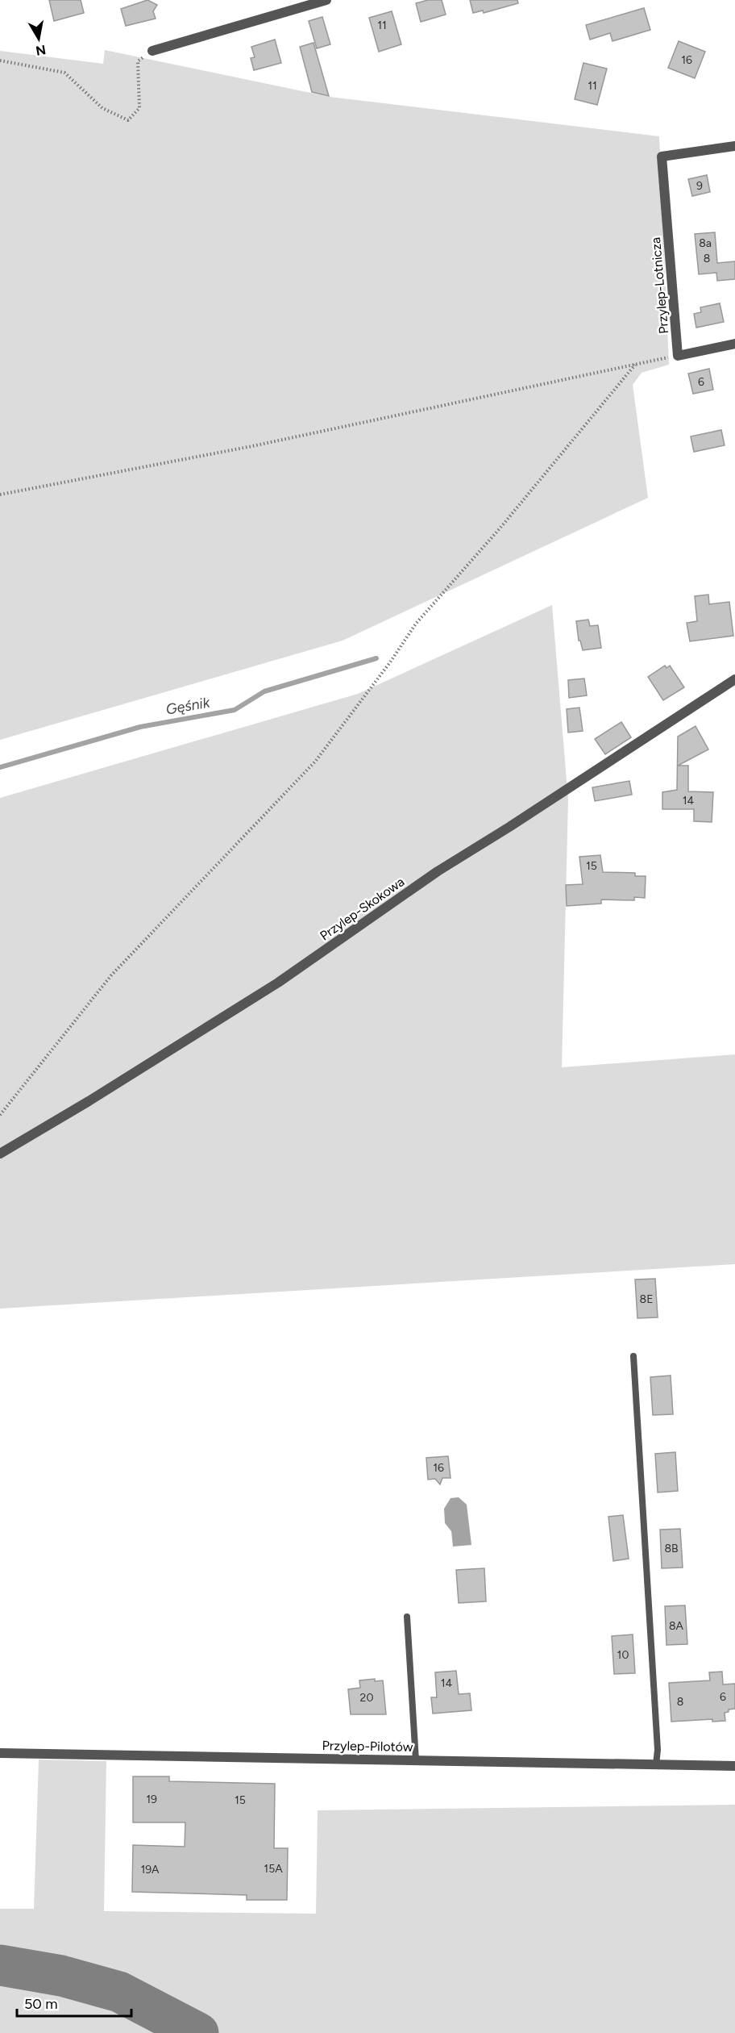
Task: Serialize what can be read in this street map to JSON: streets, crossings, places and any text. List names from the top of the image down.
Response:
{
  "streets": {
    "street": ["Przylep-Lotnicza", "Przylep-Skokowa", "Przylep-Pilotów"]
  },
  "water": ["Gęśnik"],
  "house_numbers": [
    "11",
    "16",
    "11",
    "9",
    "8a",
    "8",
    "6",
    "14",
    "15",
    "8E",
    "16",
    "8B",
    "8A",
    "10",
    "14",
    "6",
    "20",
    "8",
    "19",
    "15",
    "15A",
    "19A"
  ],
  "scale_bar": "50 m",
  "north": "bottom"
}
